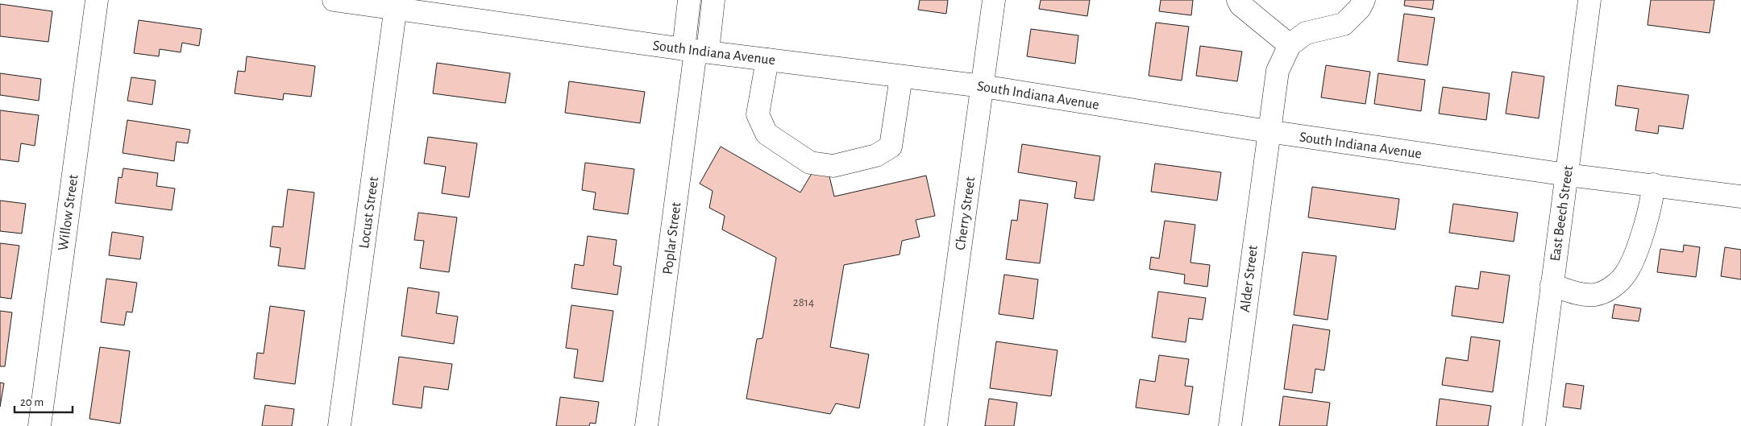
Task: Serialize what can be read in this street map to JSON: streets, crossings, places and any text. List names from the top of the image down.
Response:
{
  "streets": {
    "street": [
      "South Indiana Avenue",
      "Willow Street",
      "Locust Street",
      "Cherry Street",
      "East Beech Street",
      "Poplar Street",
      "Alder Street"
    ]
  },
  "crossings": [
    ["South Indiana Avenue", "Locust Street"],
    ["South Indiana Avenue", "Cherry Street"],
    ["South Indiana Avenue", "East Beech Street"],
    ["South Indiana Avenue", "Poplar Street"],
    ["South Indiana Avenue", "Alder Street"]
  ],
  "house_numbers": ["2814"],
  "scale_bar": "20 m"
}
